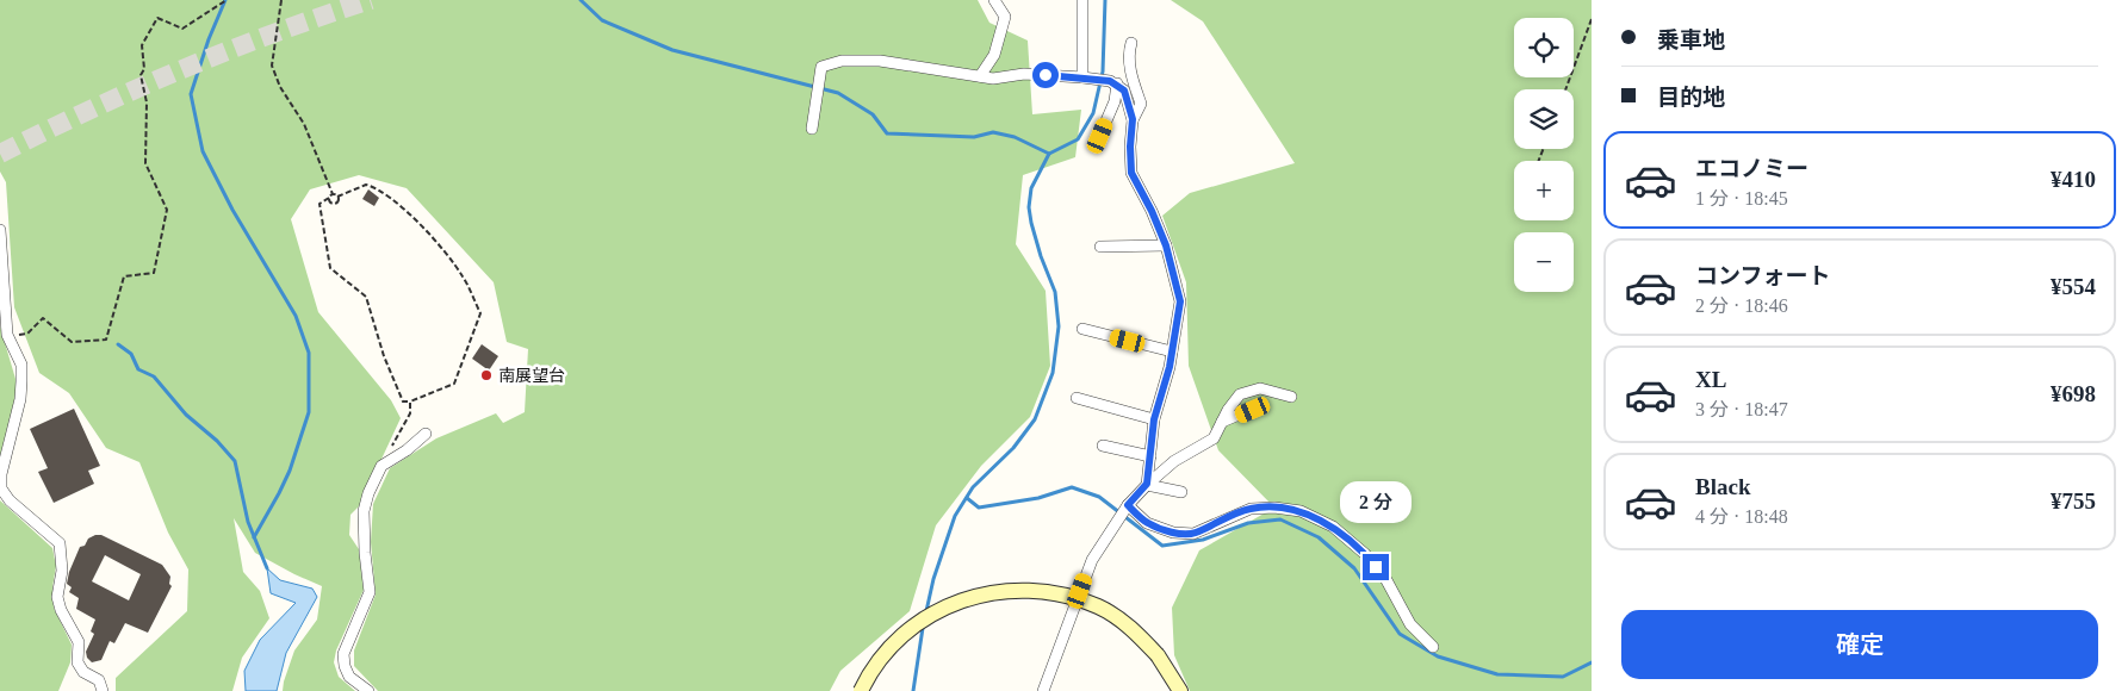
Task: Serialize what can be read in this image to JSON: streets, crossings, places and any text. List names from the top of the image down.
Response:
{
  "places": ["南展望台"],
  "page": {
    "banner": ["乗車地", "目的地"],
    "map_buttons": ["+", "−"],
    "list": [
      {
        "name": "エコノミー",
        "note": "1 分 · 18:45",
        "value": "¥410"
      },
      {
        "name": "コンフォート",
        "note": "2 分 · 18:46",
        "value": "¥554"
      },
      {
        "name": "XL",
        "note": "3 分 · 18:47",
        "value": "¥698"
      },
      {
        "name": "Black",
        "note": "4 分 · 18:48",
        "value": "¥755"
      }
    ],
    "bubble": "2 分",
    "buttons": "確定"
  }
}
